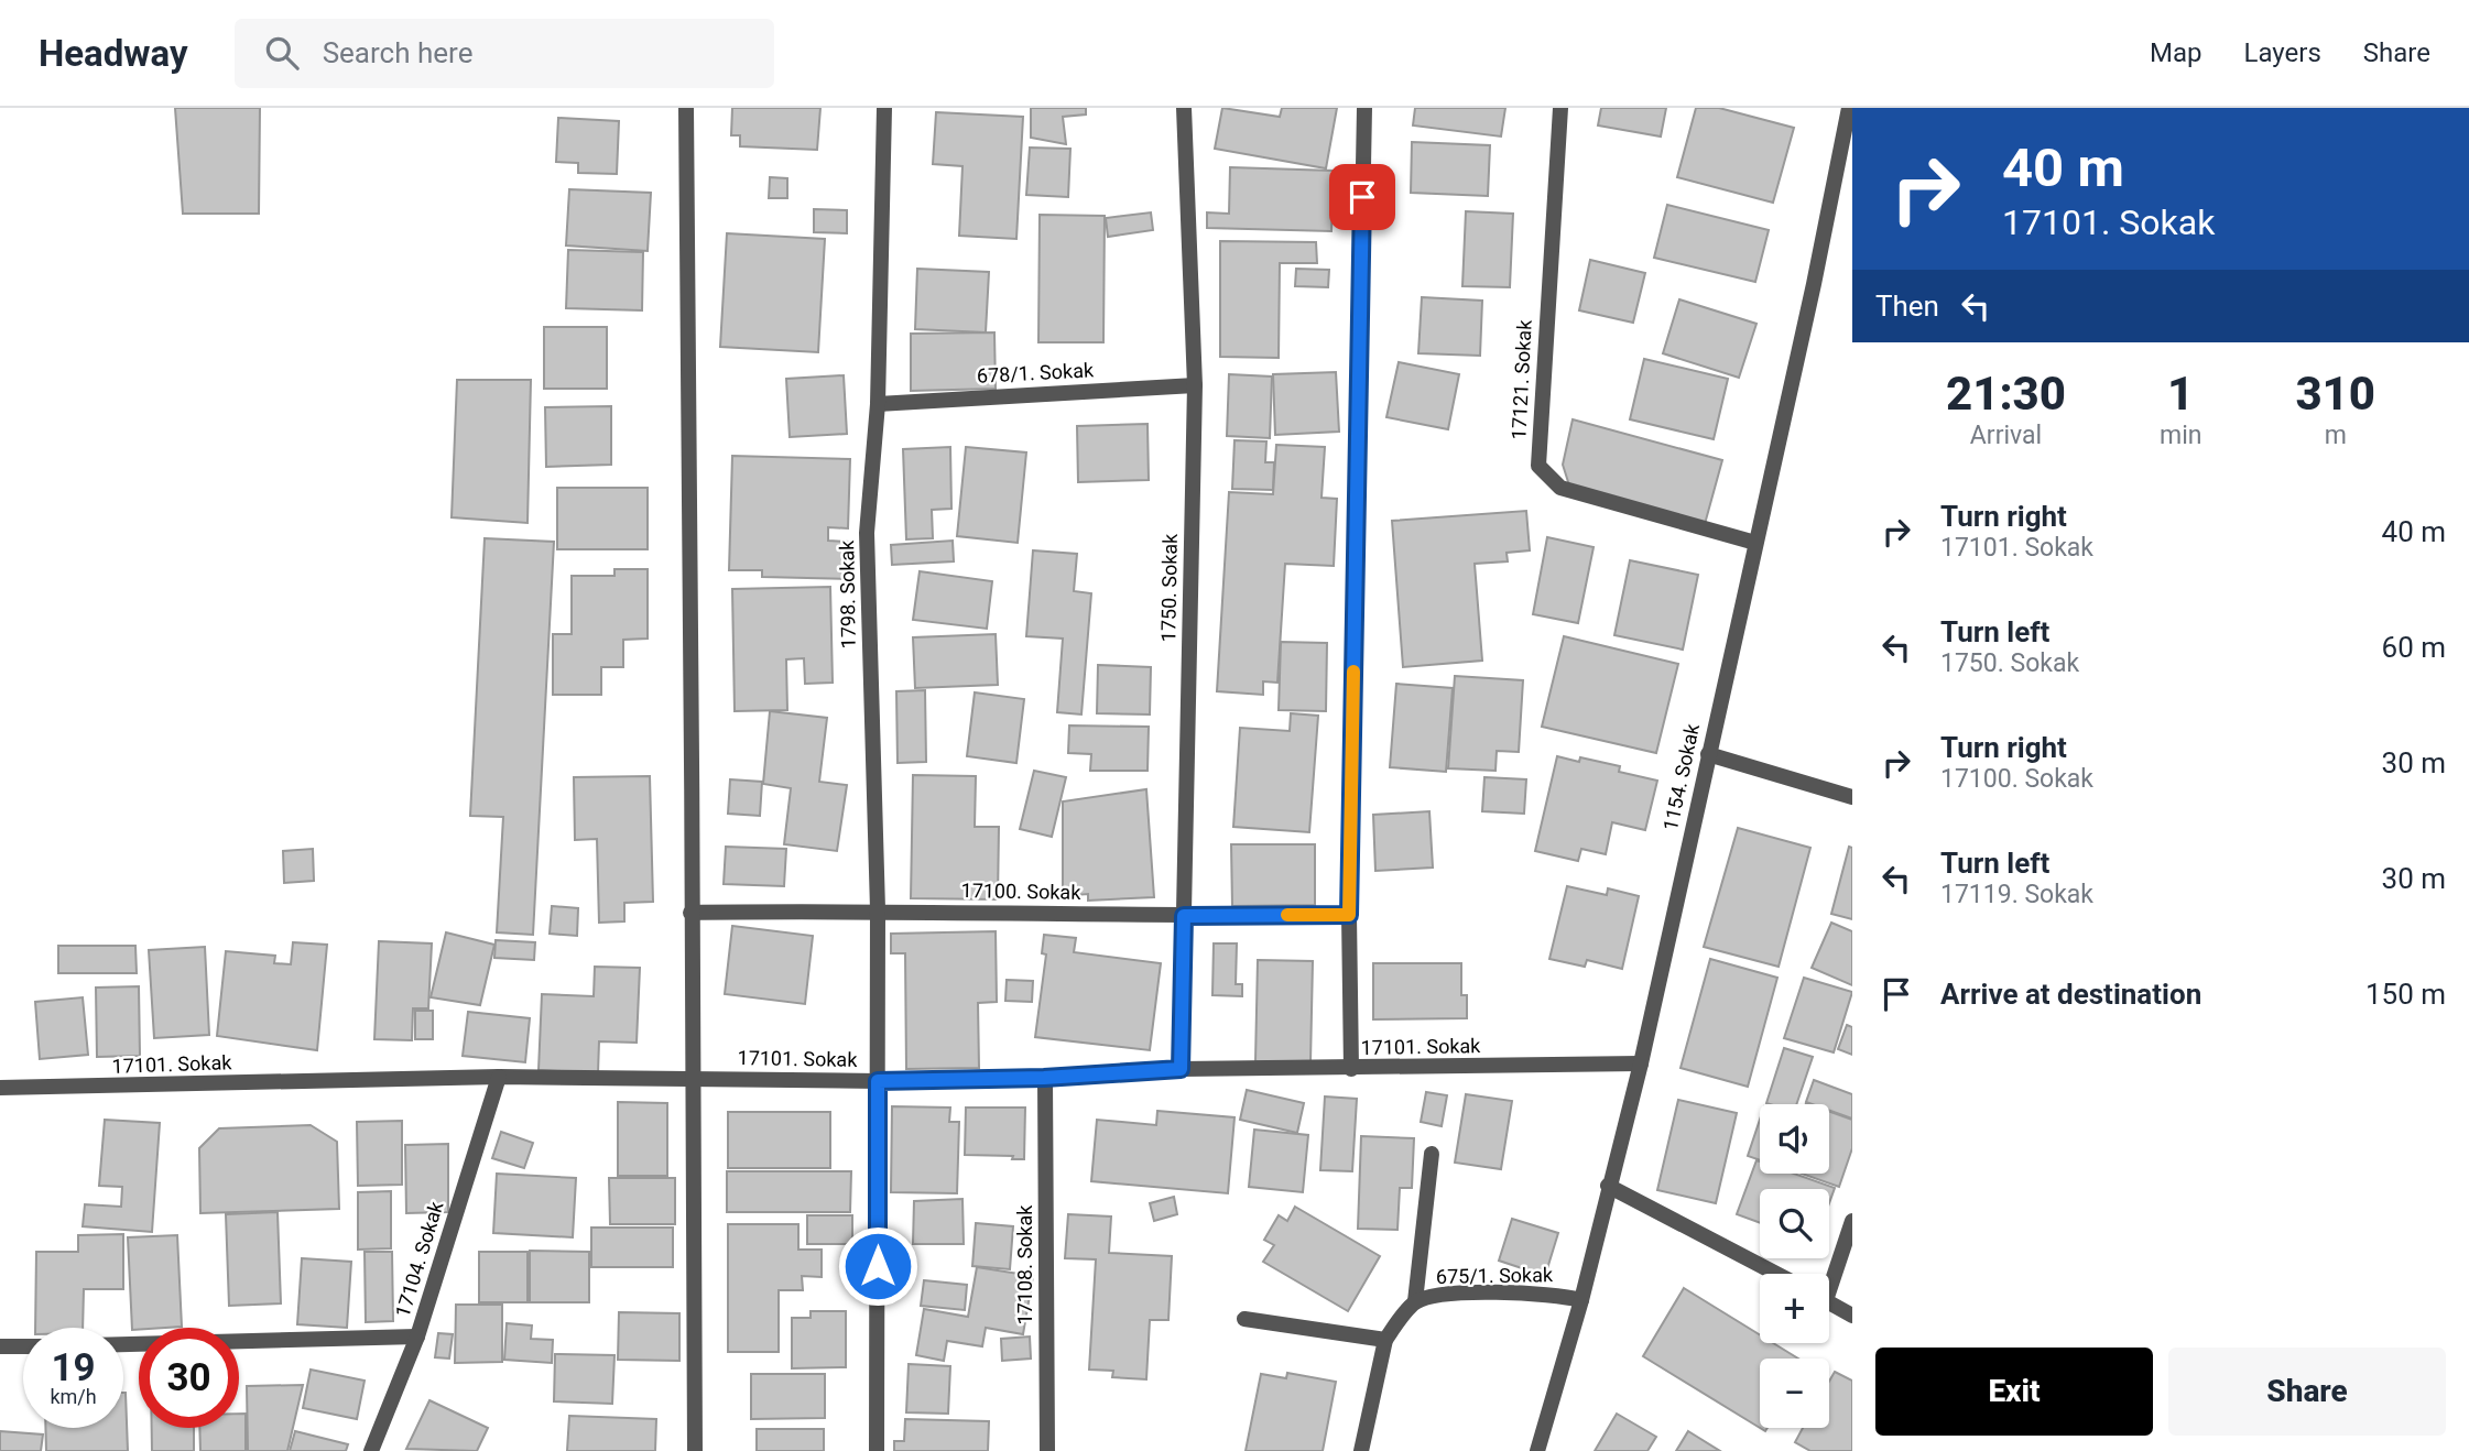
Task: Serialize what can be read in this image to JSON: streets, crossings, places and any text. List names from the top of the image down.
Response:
{
  "streets": {
    "street": [
      "678/1. Sokak",
      "17121. Sokak",
      "1750. Sokak",
      "1798. Sokak",
      "1154. Sokak",
      "17100. Sokak",
      "17101. Sokak",
      "17104. Sokak",
      "17108. Sokak",
      "675/1. Sokak"
    ]
  },
  "crossings": [
    ["678/1. Sokak", "1750. Sokak"],
    ["678/1. Sokak", "1798. Sokak"],
    ["17121. Sokak", "1154. Sokak"],
    ["1750. Sokak", "17100. Sokak"],
    ["1750. Sokak", "17101. Sokak"],
    ["1798. Sokak", "17100. Sokak"],
    ["1798. Sokak", "17101. Sokak"],
    ["1154. Sokak", "17101. Sokak"],
    ["1154. Sokak", "675/1. Sokak"],
    ["17101. Sokak", "17104. Sokak"],
    ["17101. Sokak", "17108. Sokak"]
  ],
  "page": {
    "header": "Headway",
    "search": "Search here",
    "nav": ["Map", "Layers", "Share"],
    "turn": ["40 m", "17101. Sokak"],
    "then": "Then",
    "eta": [
      "21:30",
      "Arrival",
      "1",
      "min",
      "310",
      "m"
    ],
    "list": [
      {
        "name": "Turn right",
        "note": "17101. Sokak",
        "value": "40 m"
      },
      {
        "name": "Turn left",
        "note": "1750. Sokak",
        "value": "60 m"
      },
      {
        "name": "Turn right",
        "note": "17100. Sokak",
        "value": "30 m"
      },
      {
        "name": "Turn left",
        "note": "17119. Sokak",
        "value": "30 m"
      },
      {
        "name": "Arrive at destination",
        "value": "150 m"
      }
    ],
    "map_buttons": ["+", "−"],
    "speed": "19 km/h",
    "limit": "30",
    "buttons": ["Exit", "Share"]
  }
}
